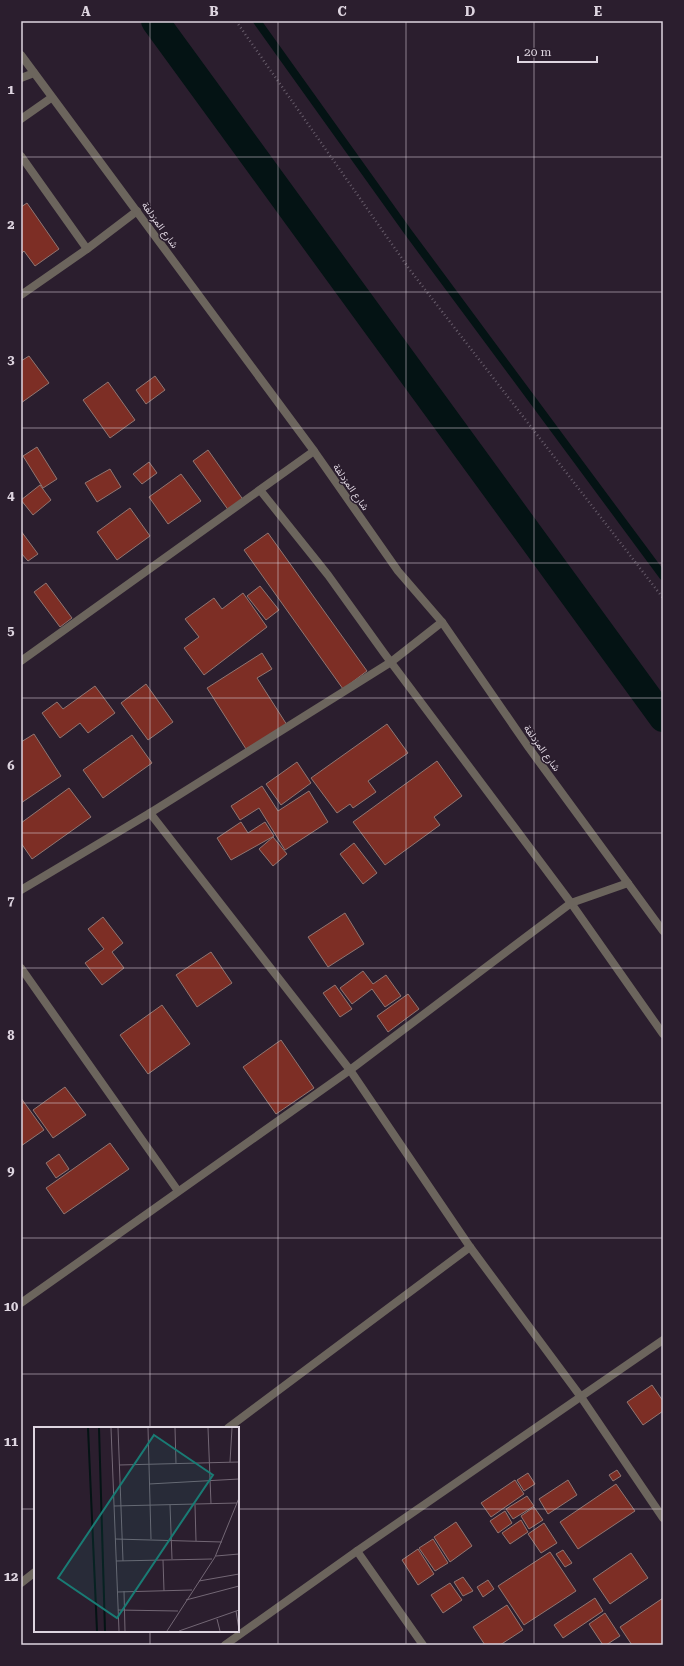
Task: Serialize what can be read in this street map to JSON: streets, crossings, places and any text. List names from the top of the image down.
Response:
{
  "streets": {
    "street": ["شارع المزدلفة"]
  },
  "scale_bar": "20 m",
  "grid": {
    "columns": [
      "A",
      "B",
      "C",
      "D",
      "E"
    ],
    "rows": [
      "1",
      "2",
      "3",
      "4",
      "5",
      "6",
      "7",
      "8",
      "9",
      "10",
      "11",
      "12"
    ]
  }
}
